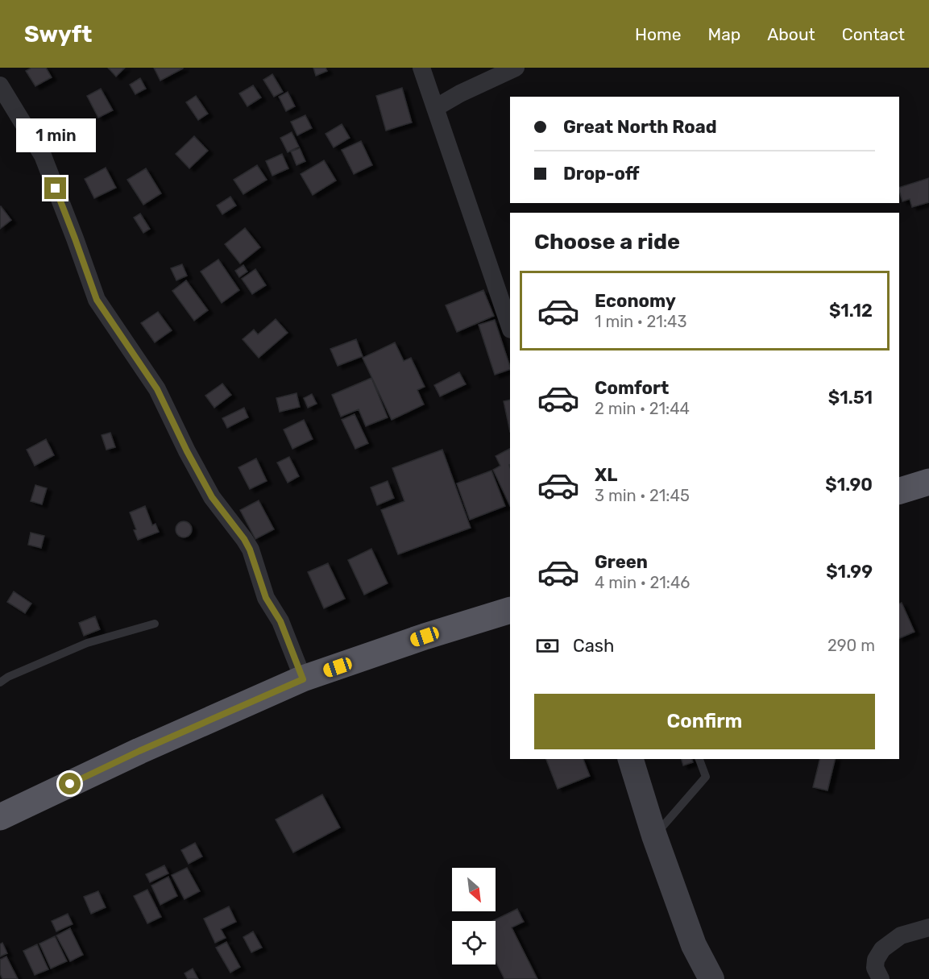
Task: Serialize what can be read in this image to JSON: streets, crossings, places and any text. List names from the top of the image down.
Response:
{
  "north": "bottom right",
  "page": {
    "header": "Swyft",
    "nav": [
      "Home",
      "Map",
      "About",
      "Contact"
    ],
    "banner": ["Great North Road", "Drop-off"],
    "bubble": "1 min",
    "heading": "Choose a ride",
    "list": [
      {
        "name": "Economy",
        "note": "1 min · 21:43",
        "value": "$1.12"
      },
      {
        "name": "Comfort",
        "note": "2 min · 21:44",
        "value": "$1.51"
      },
      {
        "name": "XL",
        "note": "3 min · 21:45",
        "value": "$1.90"
      },
      {
        "name": "Green",
        "note": "4 min · 21:46",
        "value": "$1.99"
      }
    ],
    "pay": ["Cash", "290 m"],
    "buttons": "Confirm"
  }
}
